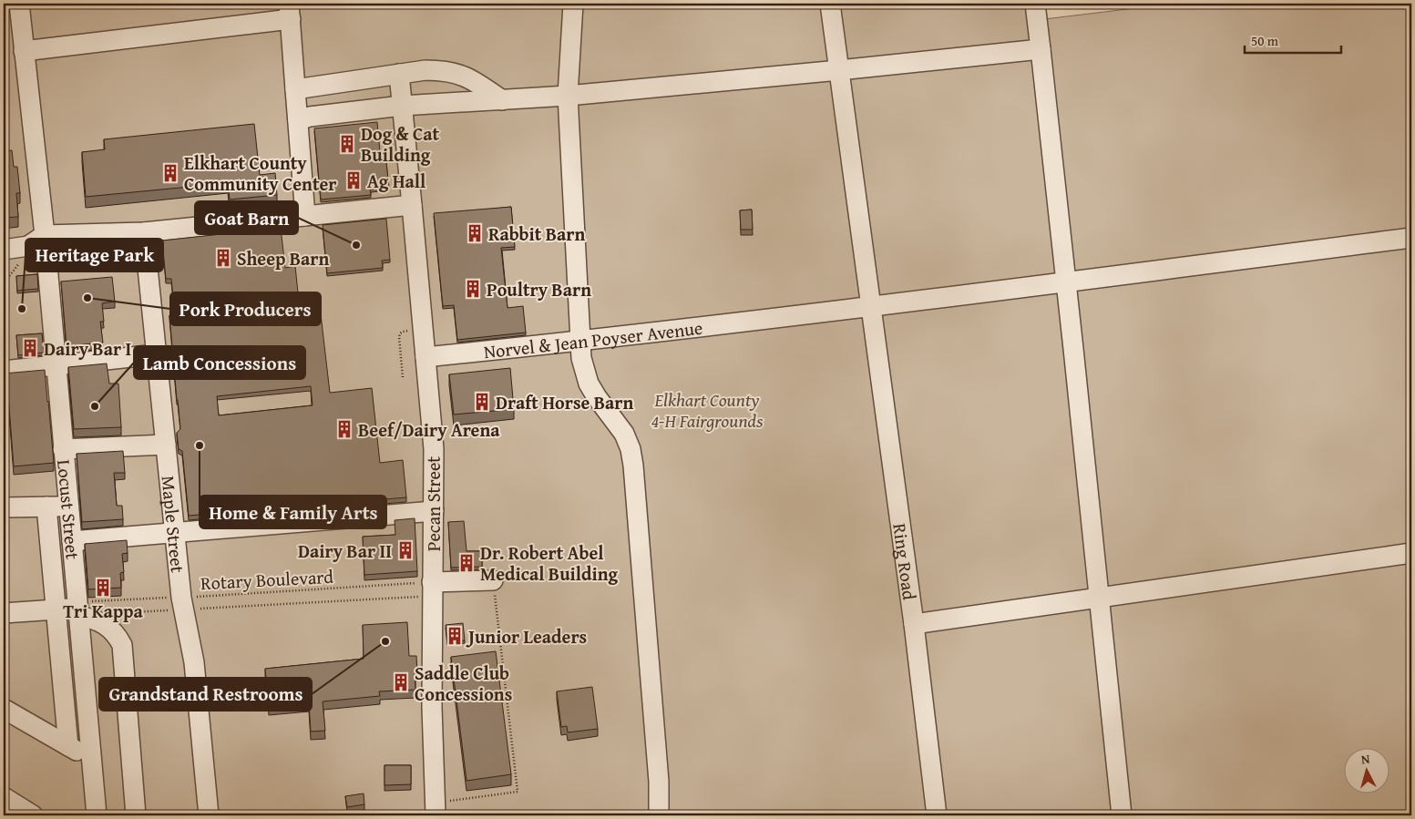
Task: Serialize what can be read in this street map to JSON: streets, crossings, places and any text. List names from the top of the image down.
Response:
{
  "streets": {
    "street": [
      "Norvel & Jean Poyser Avenue",
      "Pecan Street",
      "Locust Street",
      "Maple Street",
      "Ring Road"
    ],
    "path": ["Rotary Boulevard"]
  },
  "crossings": [
    ["Norvel & Jean Poyser Avenue", "Pecan Street"],
    ["Norvel & Jean Poyser Avenue", "Ring Road"],
    ["Pecan Street", "Rotary Boulevard"],
    ["Locust Street", "Rotary Boulevard"],
    ["Maple Street", "Rotary Boulevard"]
  ],
  "parks": ["Elkhart County 4-H Fairgrounds"],
  "places": {
    "building": [
      "Dog & Cat Building",
      "Elkhart County Community Center",
      "Ag Hall",
      "Rabbit Barn",
      "Sheep Barn",
      "Poultry Barn",
      "Dairy Bar I",
      "Draft Horse Barn",
      "Beef/Dairy Arena",
      "Dairy Bar II",
      "Dr. Robert Abel Medical Building",
      "Tri Kappa",
      "Junior Leaders",
      "Saddle Club Concessions"
    ],
    "other": [
      "Goat Barn",
      "Pork Producers",
      "Heritage Park",
      "Lamb Concessions",
      "Home & Family Arts",
      "Grandstand Restrooms"
    ]
  },
  "scale_bar": "50 m",
  "north": "top"
}
